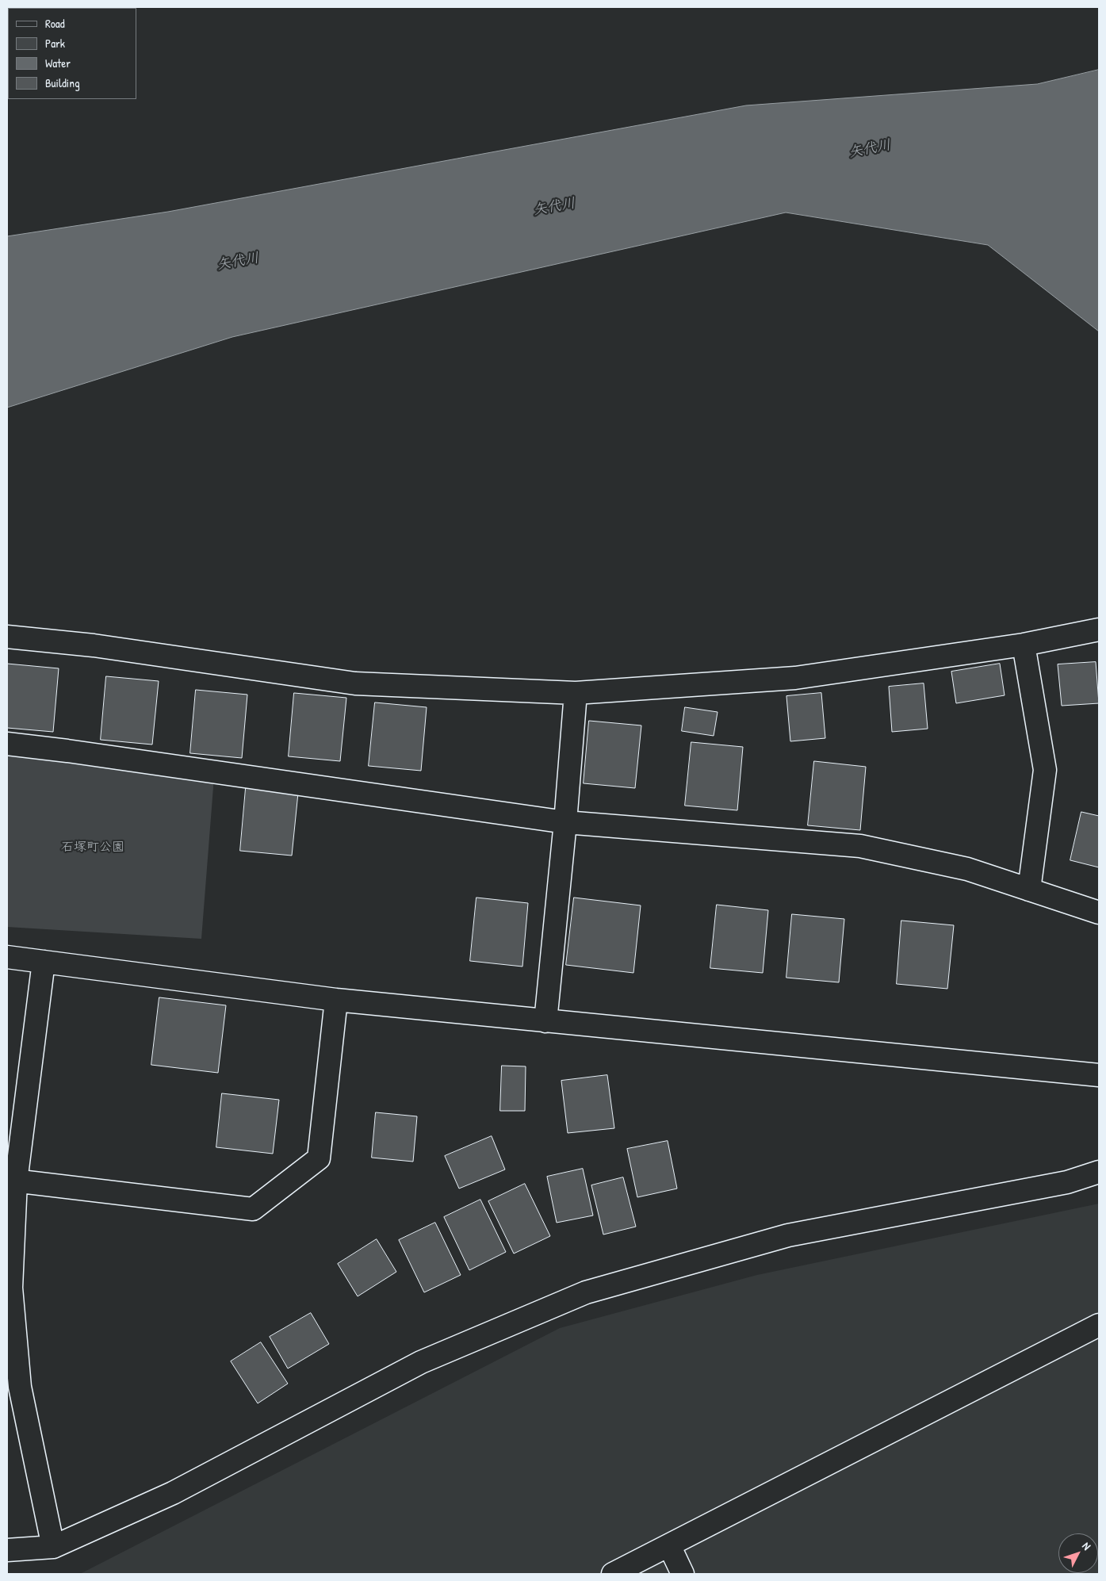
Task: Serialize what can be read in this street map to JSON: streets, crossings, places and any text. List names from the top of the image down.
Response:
{
  "water": ["矢代川"],
  "parks": ["石塚町公園"],
  "legend": [
    "Road",
    "Park",
    "Water",
    "Building"
  ],
  "north": "top right"
}
